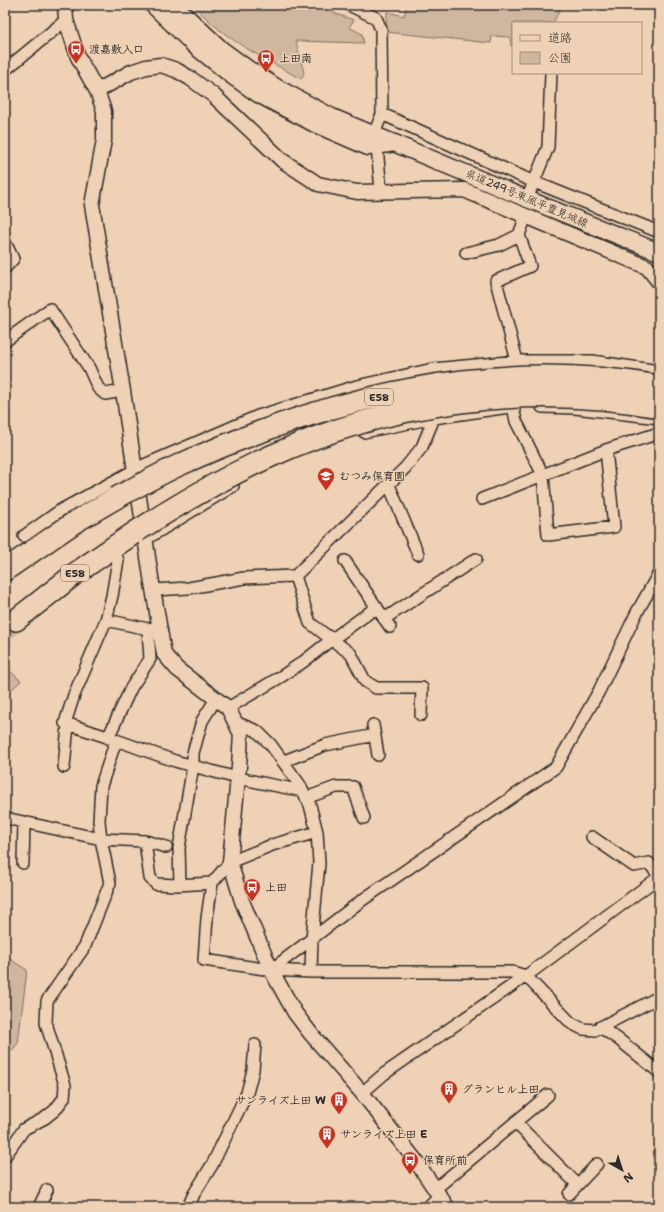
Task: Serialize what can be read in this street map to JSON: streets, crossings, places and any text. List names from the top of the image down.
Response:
{
  "streets": {
    "highway": ["E58"],
    "main road": ["県道249号東風平豊見城線"]
  },
  "places": {
    "bus stop": [
      "渡嘉敷入口",
      "上田南",
      "上田",
      "保育所前"
    ],
    "school or university": ["むつみ保育園"],
    "building": ["グランヒル上田", "サンライズ上田 W", "サンライズ上田 E"]
  },
  "legend": ["道路", "公園"],
  "north": "bottom right"
}
